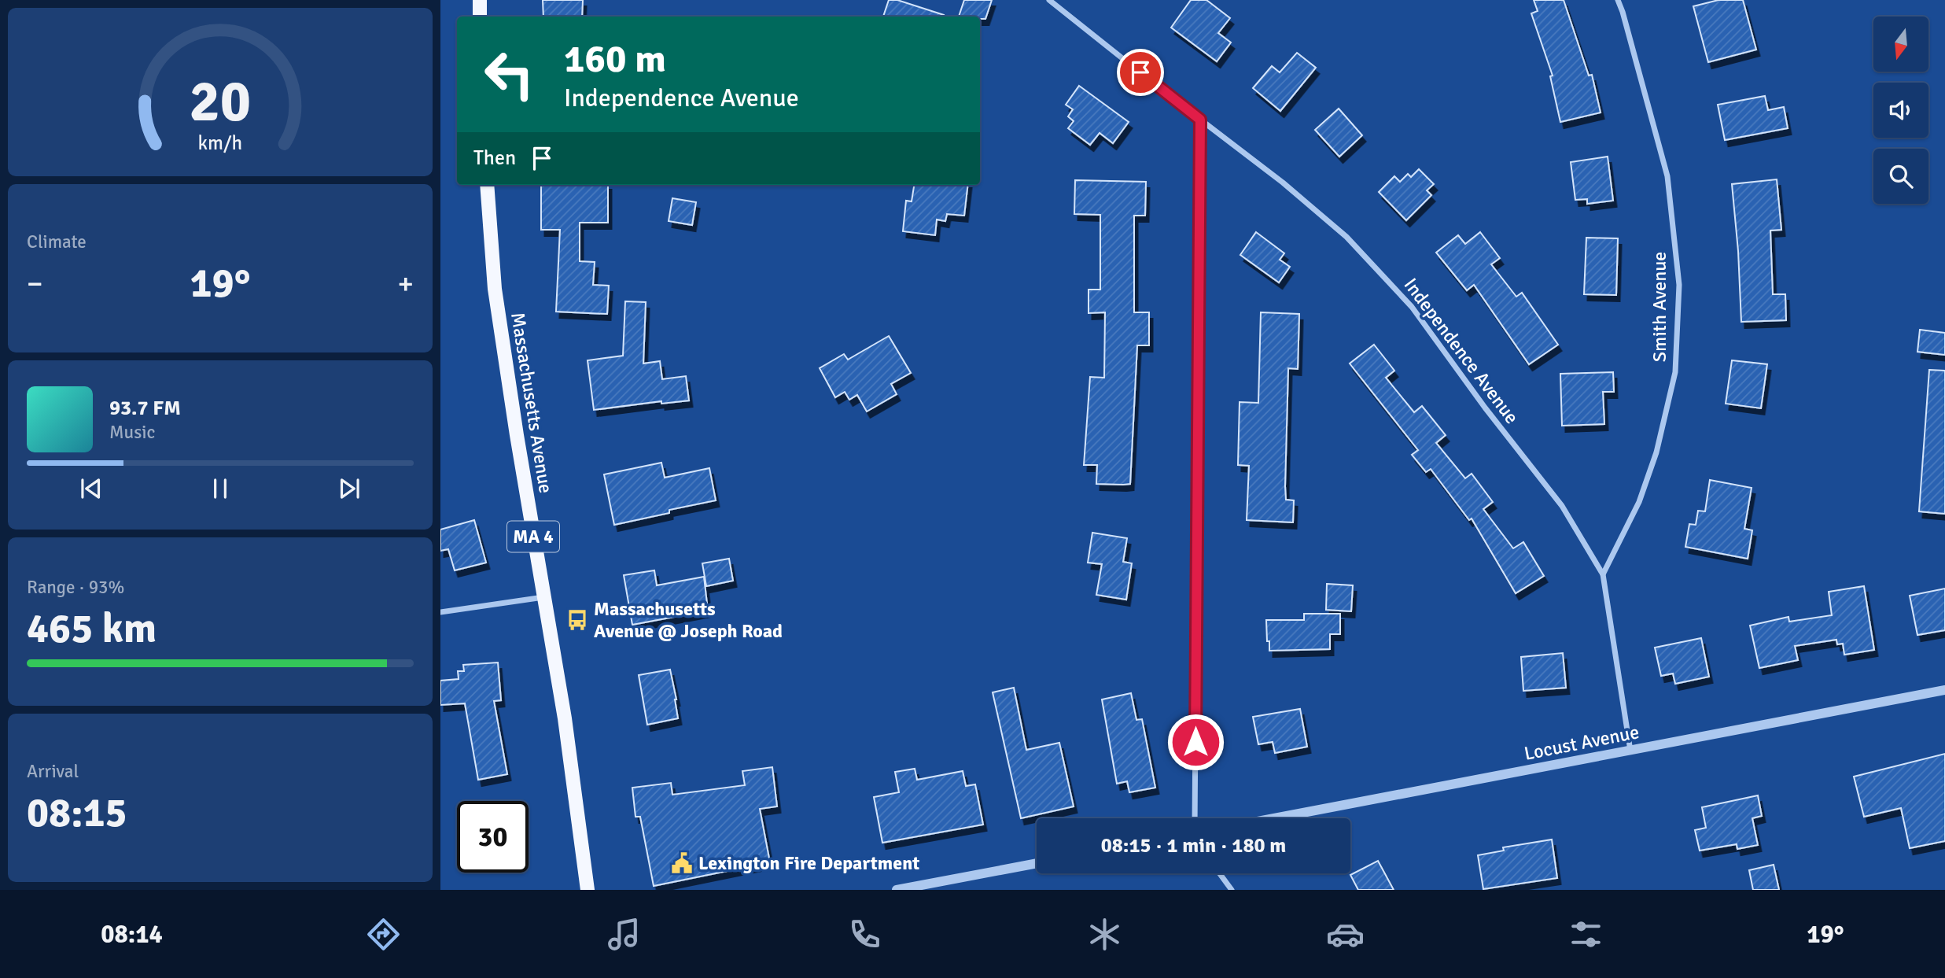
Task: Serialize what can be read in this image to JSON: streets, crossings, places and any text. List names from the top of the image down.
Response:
{
  "streets": {
    "main road": ["Massachusetts Avenue", "MA 4"],
    "street": ["Smith Avenue", "Independence Avenue", "Locust Avenue"]
  },
  "crossings": [
    ["Smith Avenue", "Independence Avenue"],
    ["Independence Avenue", "Locust Avenue"]
  ],
  "places": {
    "bus stop": ["Massachusetts Avenue @ Joseph Road"],
    "public building": ["Lexington Fire Department"]
  },
  "north": "bottom",
  "page": {
    "turn": ["160 m", "Independence Avenue"],
    "then": "Then",
    "tile": [
      "Climate",
      ["Range · 93%", "465 km"],
      ["Arrival", "08:15"]
    ],
    "heat": ["−", "19°", "+"],
    "song": ["93.7 FM", "Music"],
    "limit": "30",
    "trip": "08:15 · 1 min · 180 m",
    "tabs": ["08:14", "19°"],
    "gauge": ["20", "km/h"]
  }
}
